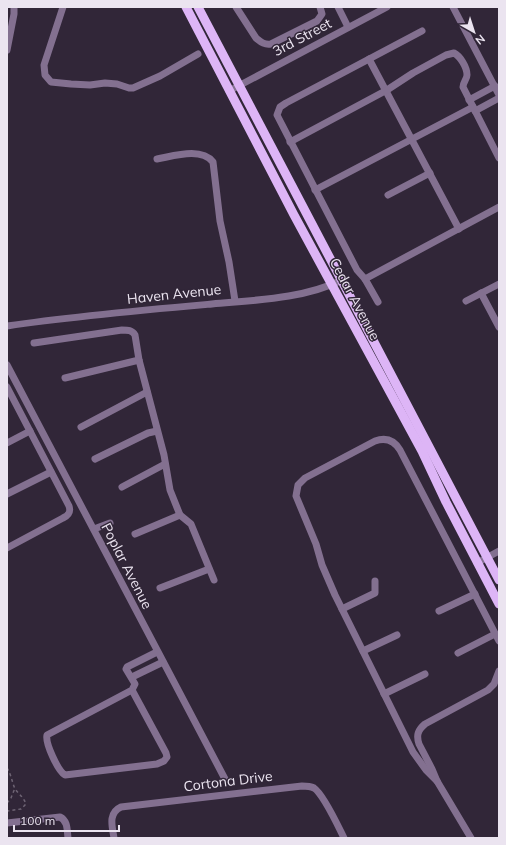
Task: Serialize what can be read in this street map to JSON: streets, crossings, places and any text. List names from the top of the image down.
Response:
{
  "streets": {
    "main road": ["Cedar Avenue"],
    "street": [
      "3rd Street",
      "Haven Avenue",
      "Poplar Avenue",
      "Cortona Drive"
    ]
  },
  "crossings": [
    ["3rd Street", "Cedar Avenue"],
    ["Haven Avenue", "Cedar Avenue"]
  ],
  "scale_bar": "100 m",
  "north": "bottom right"
}
